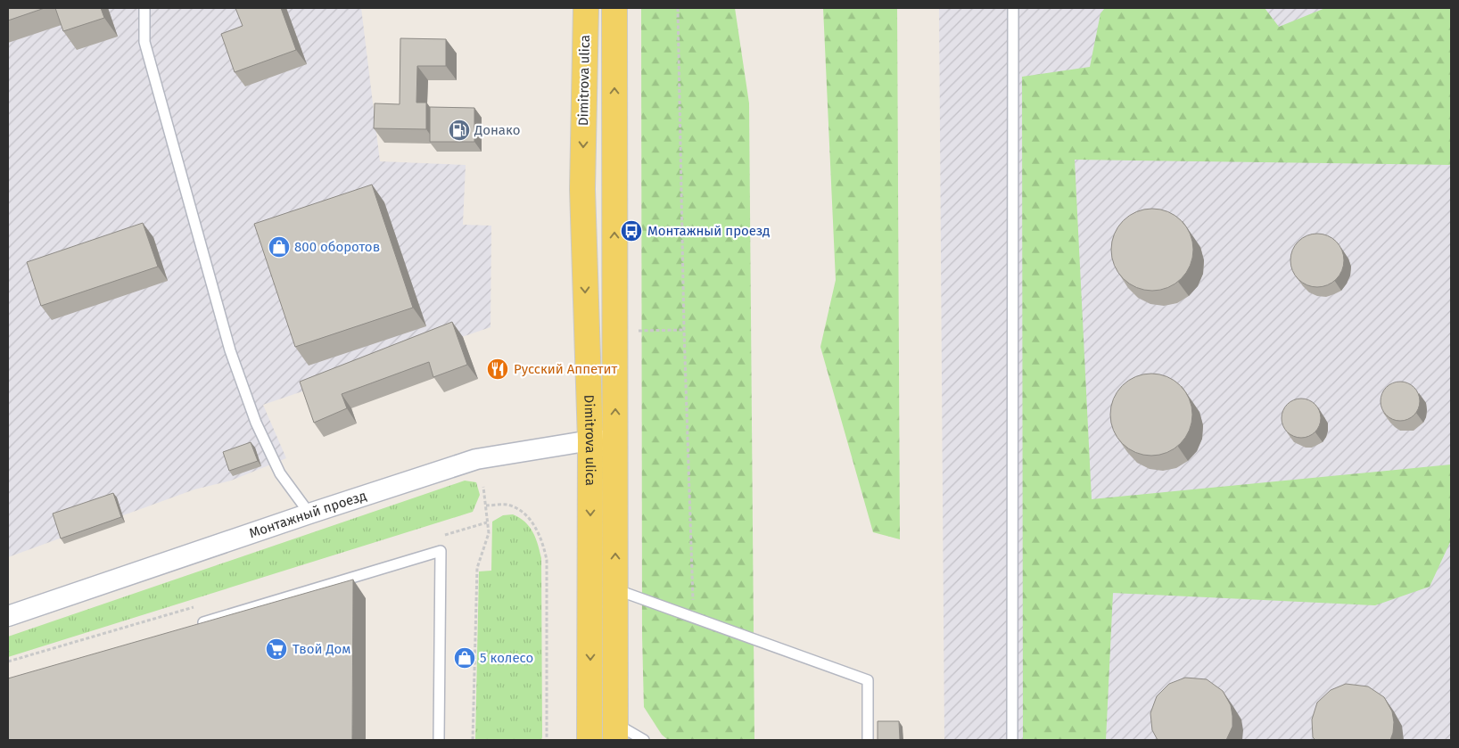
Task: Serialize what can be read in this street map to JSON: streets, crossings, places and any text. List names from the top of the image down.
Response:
{
  "streets": {
    "main road": ["Dimitrova ulica"],
    "street": ["Монтажный проезд"]
  },
  "crossings": [
    ["Dimitrova ulica", "Монтажный проезд"]
  ],
  "places": {
    "fuel station": ["Донако"],
    "bus stop": ["Монтажный проезд"],
    "shop": ["800 оборотов", "5 колесо"],
    "restaurant": ["Русский Аппетит"],
    "supermarket": ["Твой Дом"]
  }
}
